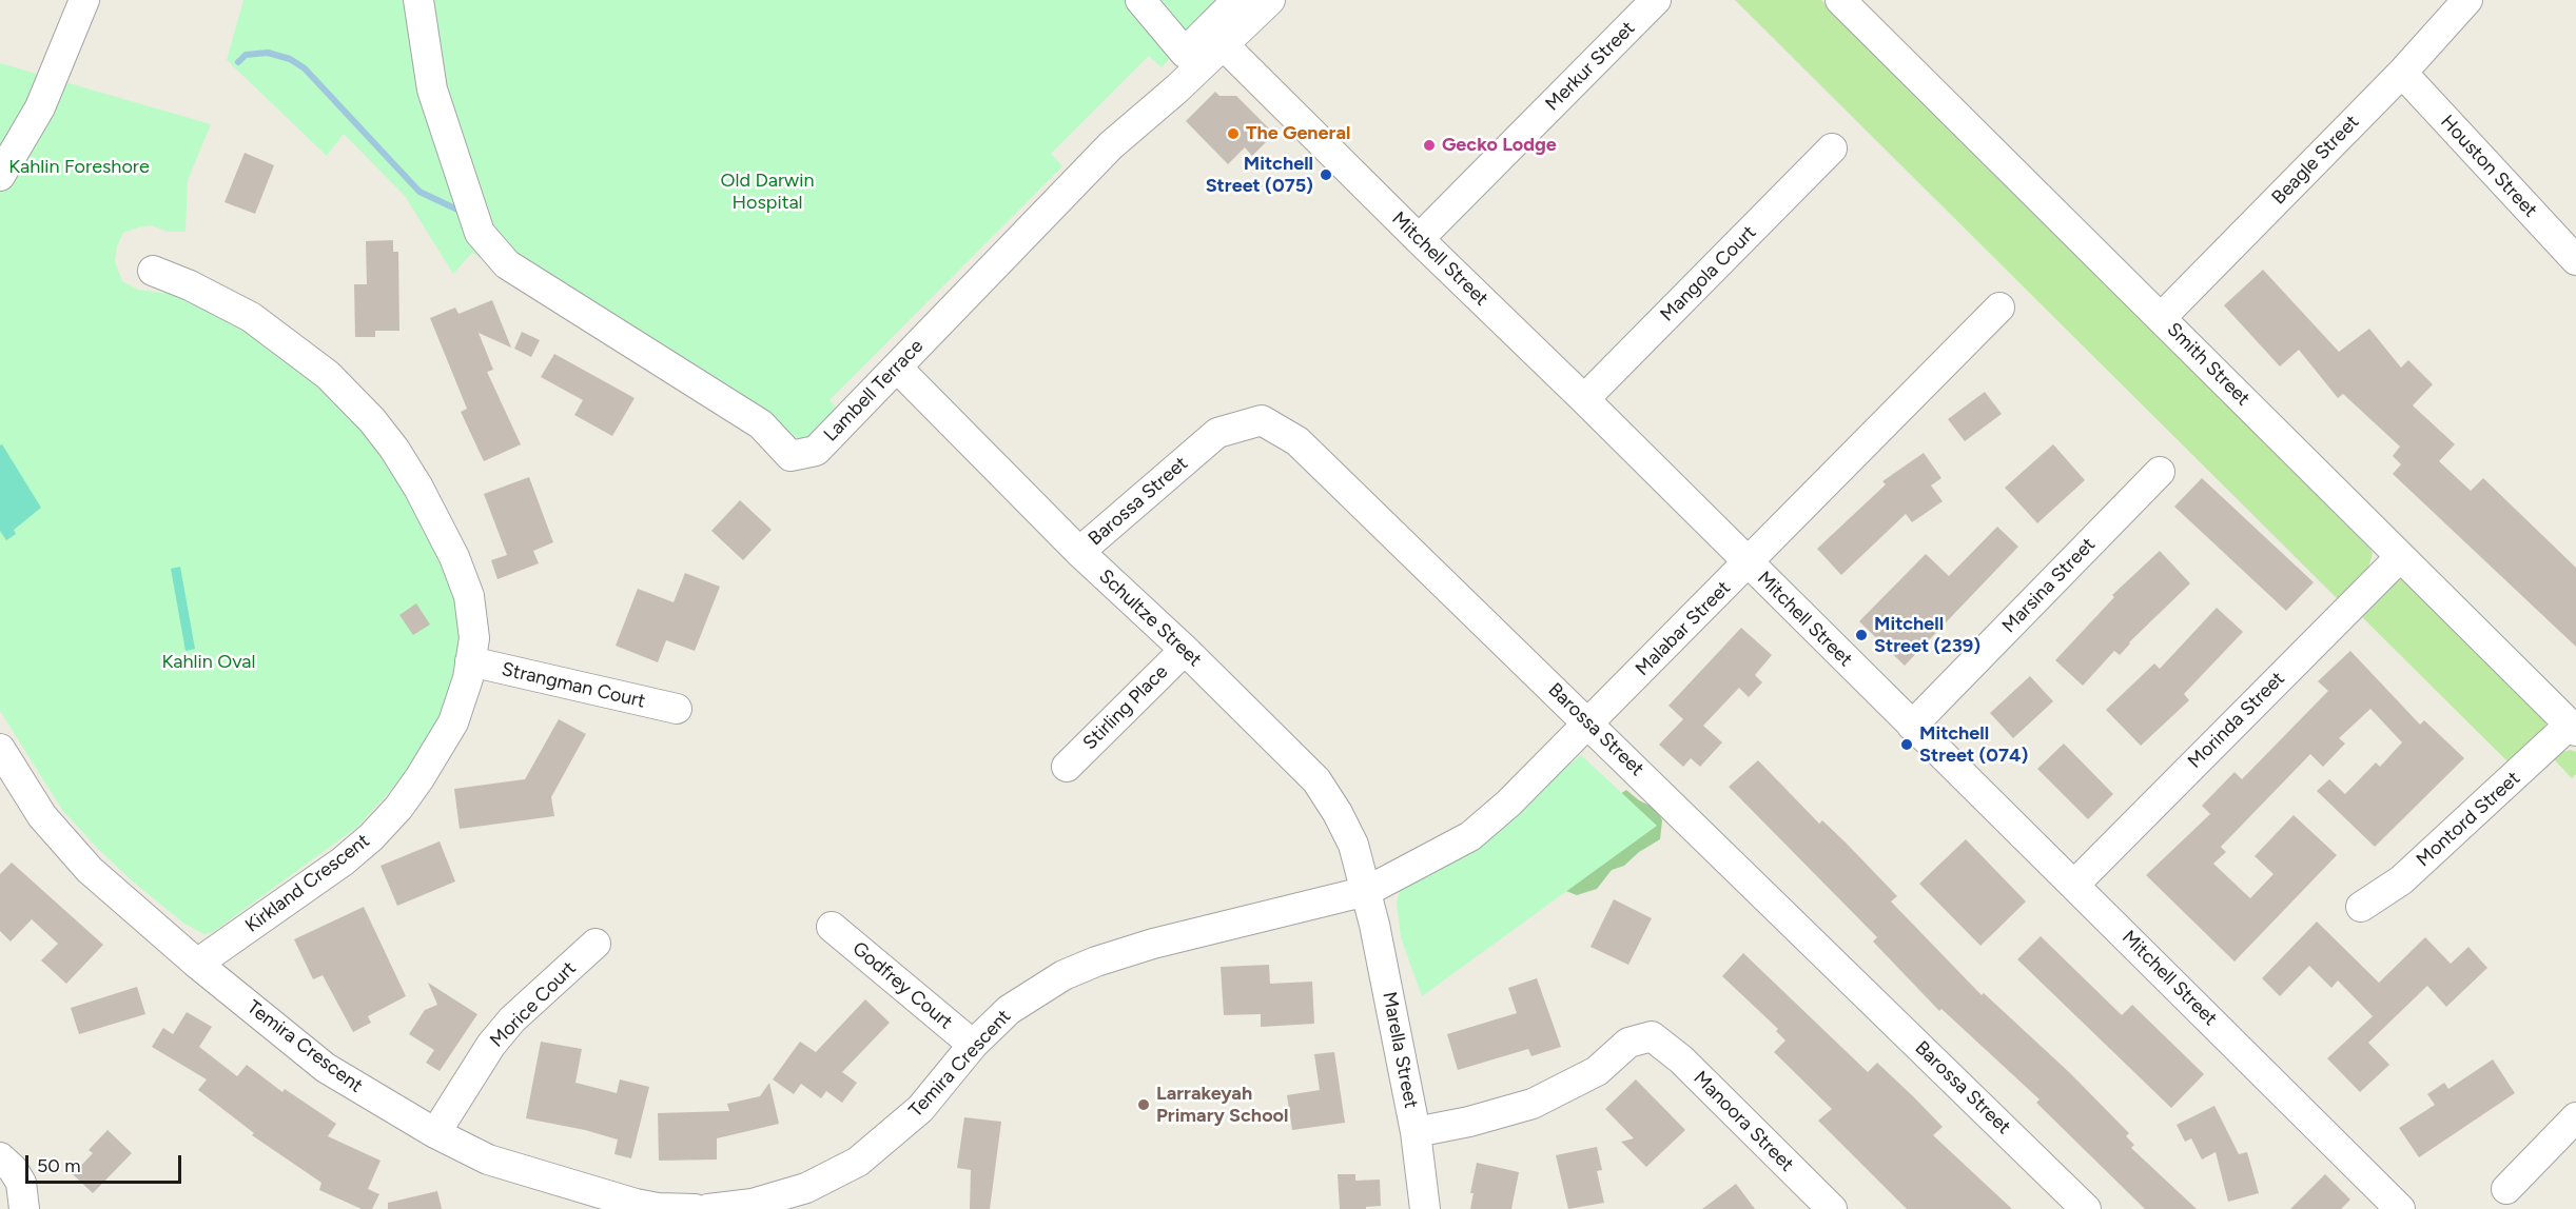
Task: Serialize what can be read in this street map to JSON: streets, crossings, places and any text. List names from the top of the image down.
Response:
{
  "streets": {
    "street": [
      "Merkur Street",
      "Beagle Street",
      "Houston Street",
      "Mitchell Street",
      "Mangola Court",
      "Smith Street",
      "Lambell Terrace",
      "Barossa Street",
      "Marsina Street",
      "Schultze Street",
      "Malabar Street",
      "Strangman Court",
      "Stirling Place",
      "Morinda Street",
      "Montord Street",
      "Kirkland Crescent",
      "Godfrey Court",
      "Morice Court",
      "Temira Crescent",
      "Marella Street",
      "Manoora Street"
    ]
  },
  "crossings": [
    ["Merkur Street", "Mitchell Street"],
    ["Beagle Street", "Houston Street"],
    ["Beagle Street", "Smith Street"],
    ["Mitchell Street", "Mangola Court"],
    ["Mitchell Street", "Lambell Terrace"],
    ["Mitchell Street", "Marsina Street"],
    ["Mitchell Street", "Malabar Street"],
    ["Mitchell Street", "Morinda Street"],
    ["Smith Street", "Morinda Street"],
    ["Smith Street", "Montord Street"],
    ["Lambell Terrace", "Schultze Street"],
    ["Barossa Street", "Schultze Street"],
    ["Barossa Street", "Malabar Street"],
    ["Schultze Street", "Malabar Street"],
    ["Schultze Street", "Stirling Place"],
    ["Schultze Street", "Temira Crescent"],
    ["Schultze Street", "Marella Street"],
    ["Malabar Street", "Temira Crescent"],
    ["Malabar Street", "Marella Street"],
    ["Strangman Court", "Kirkland Crescent"],
    ["Kirkland Crescent", "Temira Crescent"],
    ["Godfrey Court", "Temira Crescent"],
    ["Morice Court", "Temira Crescent"],
    ["Temira Crescent", "Marella Street"],
    ["Marella Street", "Manoora Street"]
  ],
  "parks": ["Kahlin Foreshore", "Old Darwin Hospital", "Kahlin Oval"],
  "places": [
    "The General",
    "Gecko Lodge",
    "Mitchell Street (075)",
    "Mitchell Street (239)",
    "Mitchell Street (074)",
    "Larrakeyah Primary School"
  ],
  "scale_bar": "50 m"
}
